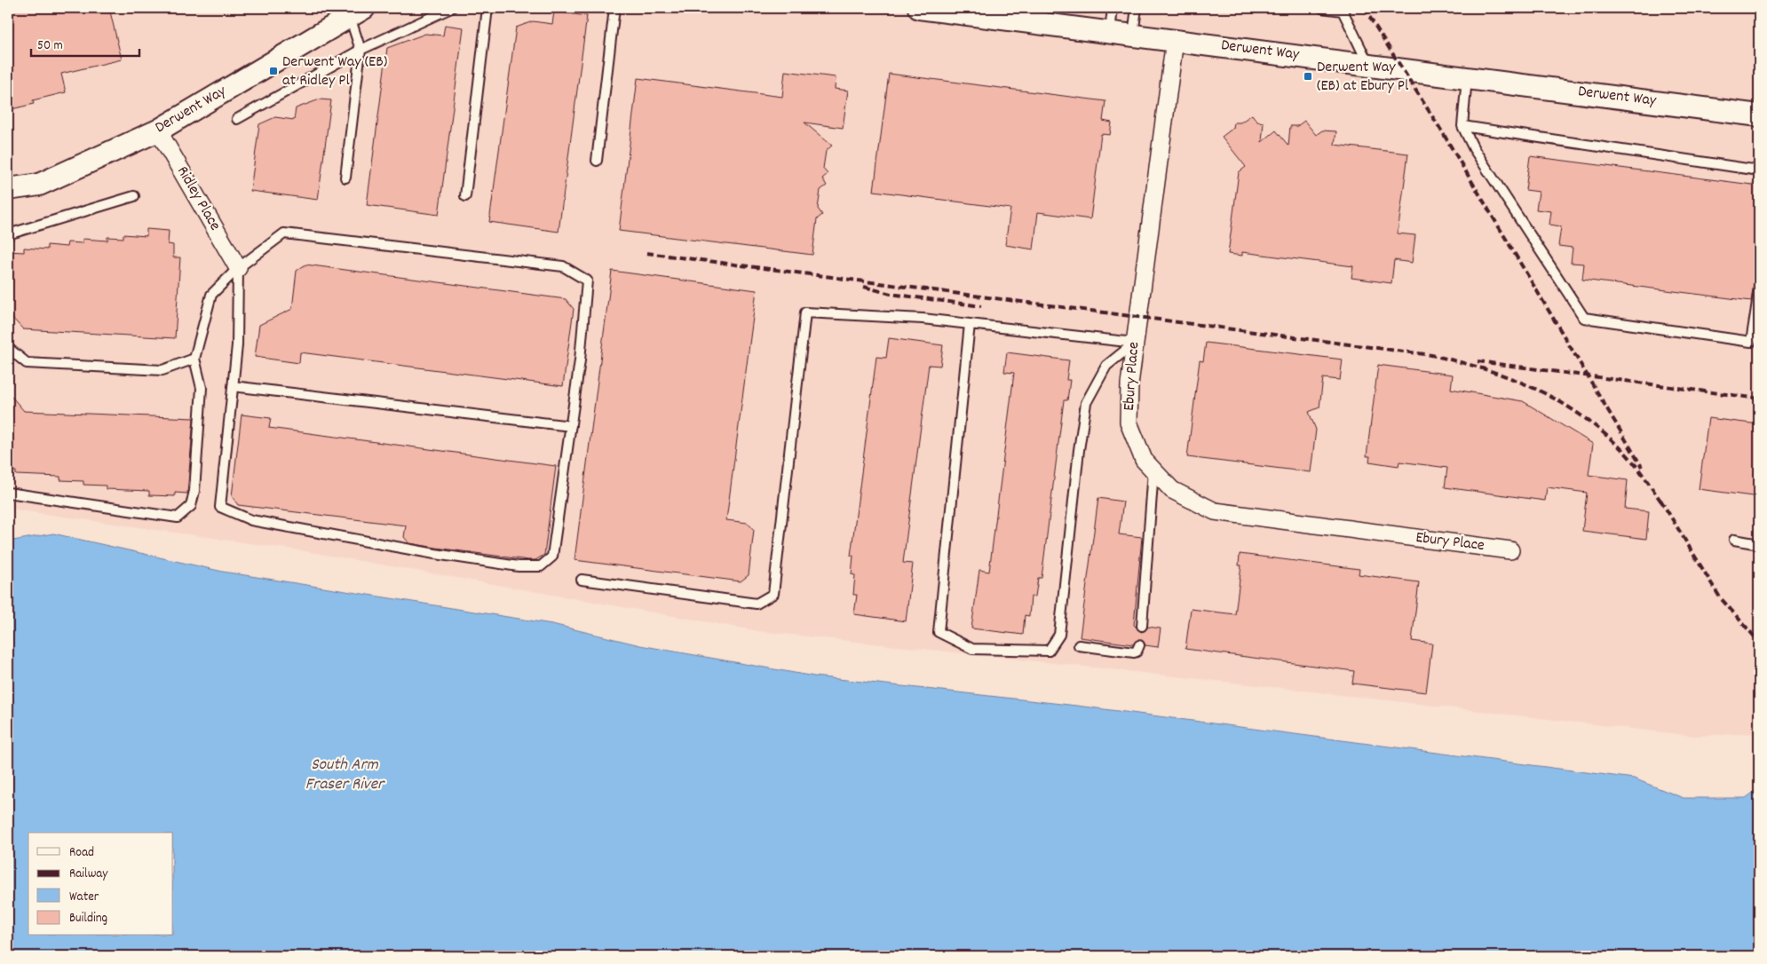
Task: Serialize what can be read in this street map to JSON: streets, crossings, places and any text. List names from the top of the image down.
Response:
{
  "streets": {
    "street": ["Derwent Way", "Ridley Place", "Ebury Place"]
  },
  "crossings": [
    ["Derwent Way", "Ridley Place"],
    ["Derwent Way", "Ebury Place"]
  ],
  "water": ["South Arm Fraser River"],
  "places": {
    "transit": ["Derwent Way (EB) at Ridley Pl", "Derwent Way (EB) at Ebury Pl"]
  },
  "legend": [
    "Road",
    "Railway",
    "Water",
    "Building"
  ],
  "scale_bar": "50 m"
}
